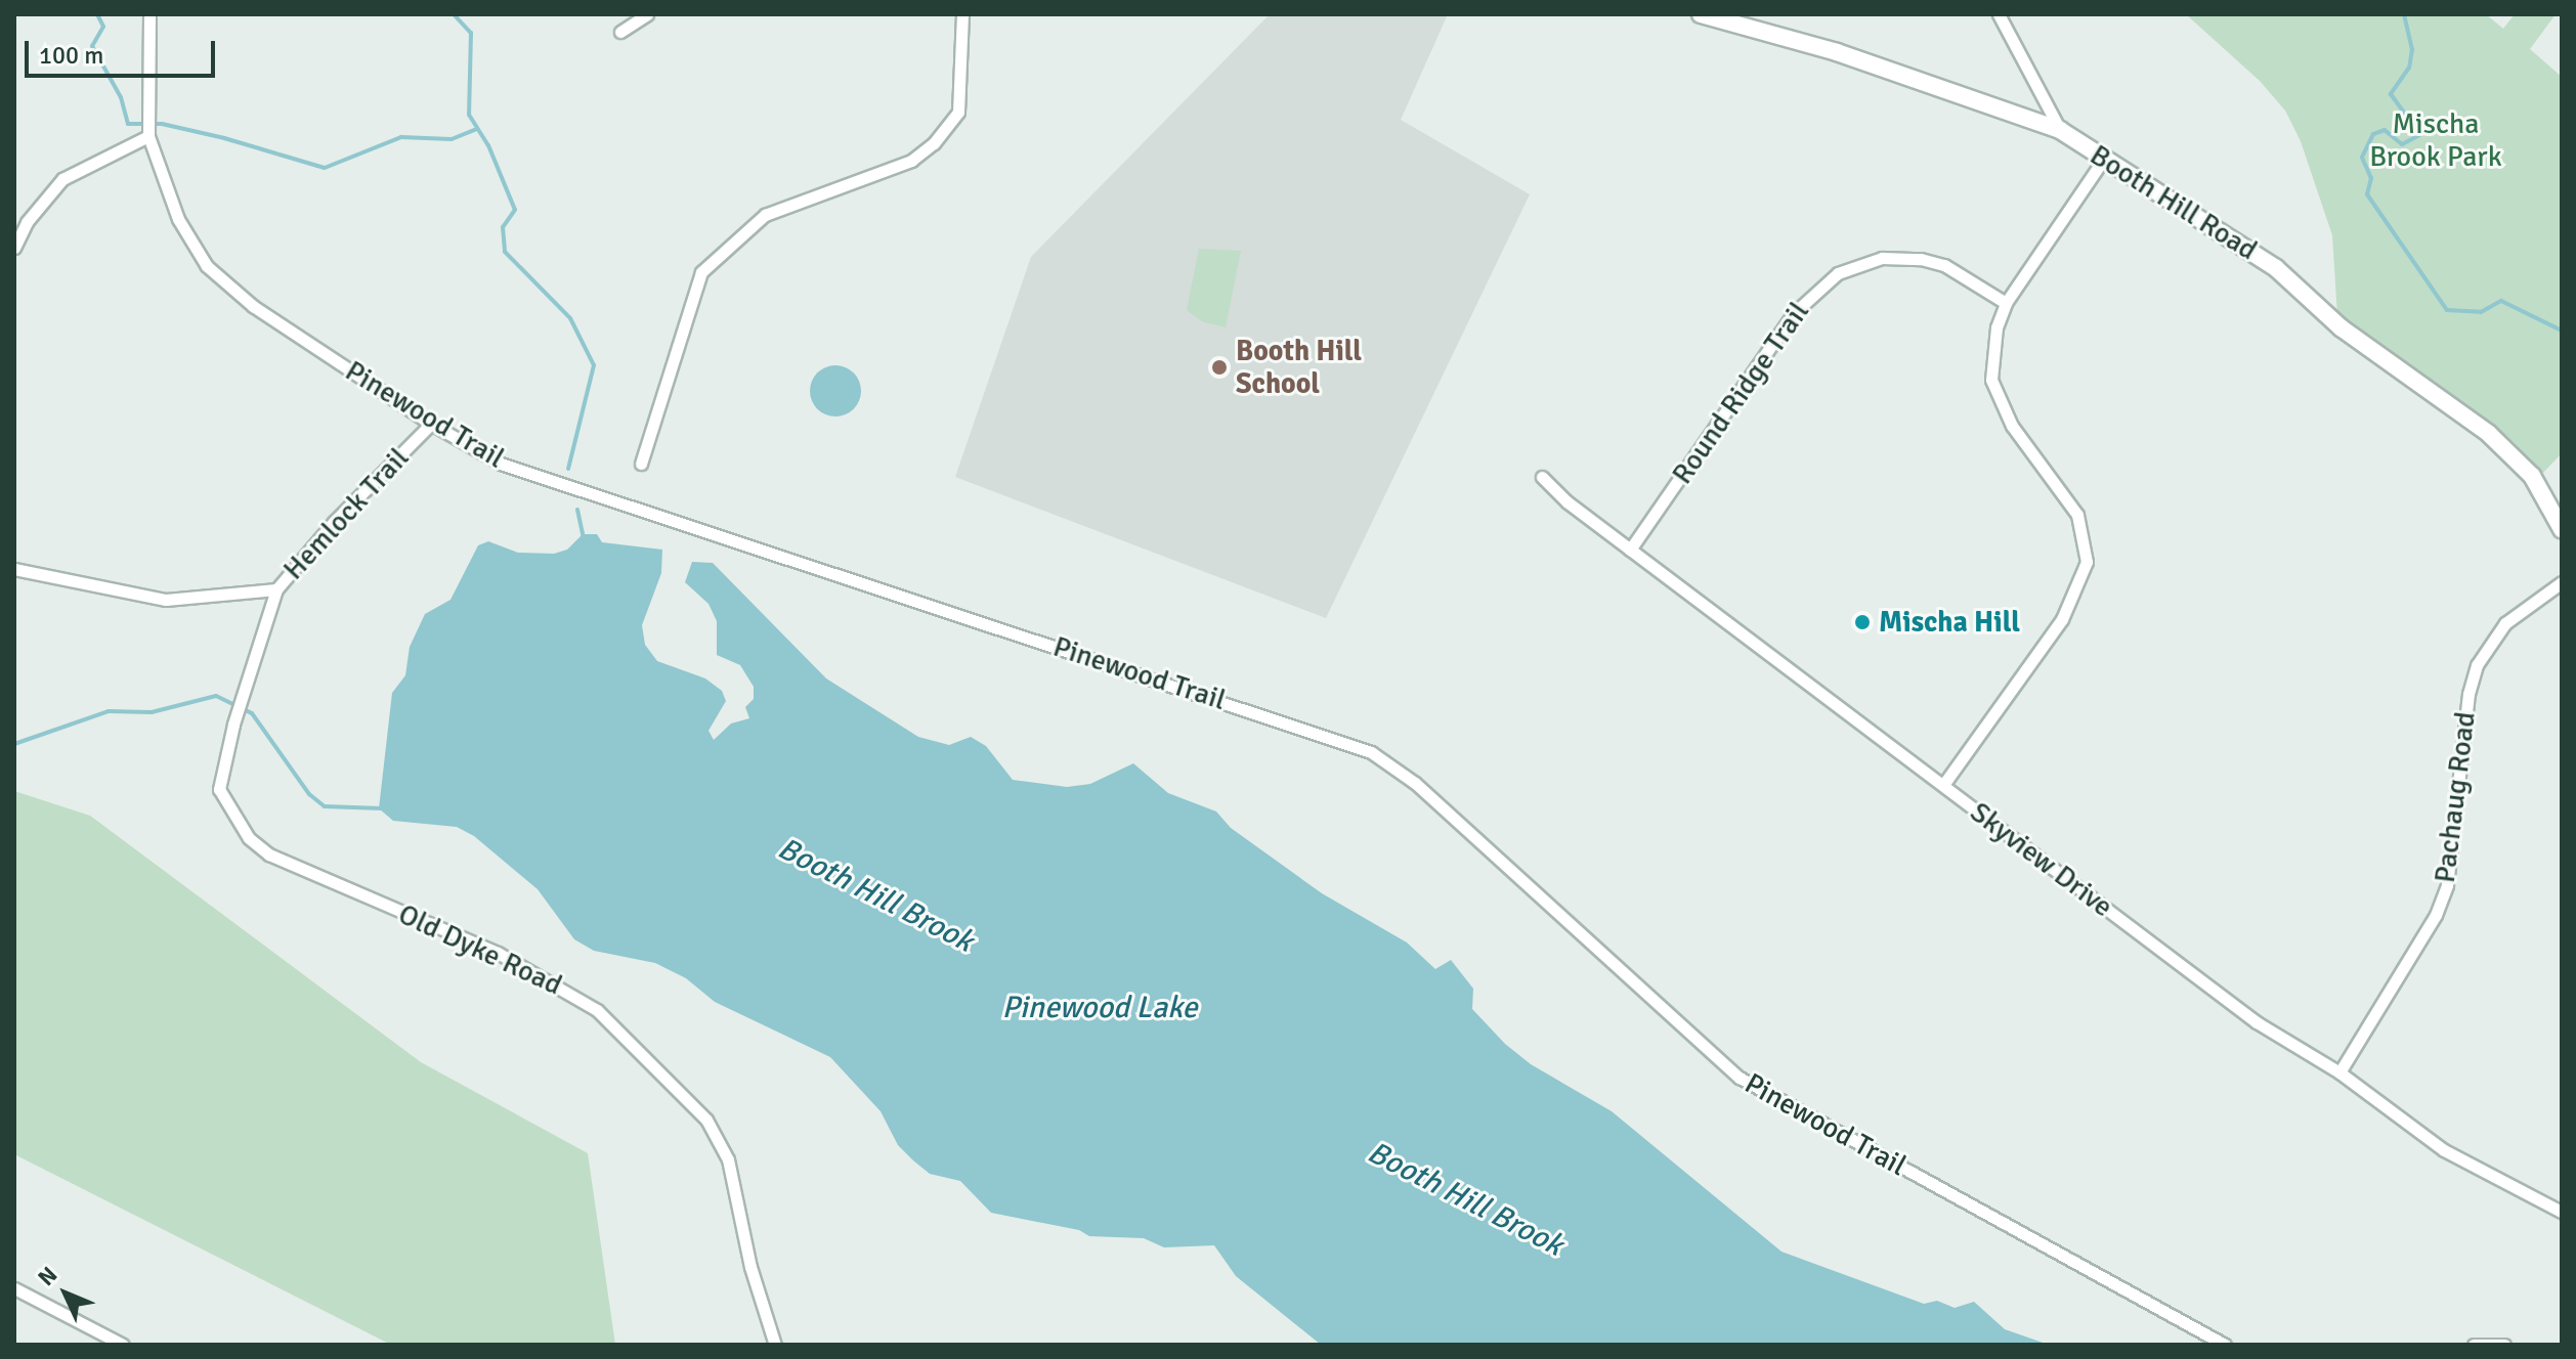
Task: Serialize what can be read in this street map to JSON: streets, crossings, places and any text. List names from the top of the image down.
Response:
{
  "streets": {
    "street": [
      "Booth Hill Road",
      "Round Ridge Trail",
      "Pinewood Trail",
      "Hemlock Trail",
      "Pachaug Road",
      "Skyview Drive",
      "Old Dyke Road"
    ]
  },
  "crossings": [
    ["Round Ridge Trail", "Skyview Drive"],
    ["Pinewood Trail", "Hemlock Trail"],
    ["Hemlock Trail", "Old Dyke Road"],
    ["Pachaug Road", "Skyview Drive"]
  ],
  "water": ["Booth Hill Brook", "Pinewood Lake"],
  "parks": ["Mischa Brook Park"],
  "places": ["Booth Hill School", "Mischa Hill"],
  "scale_bar": "100 m",
  "north": "top left"
}
